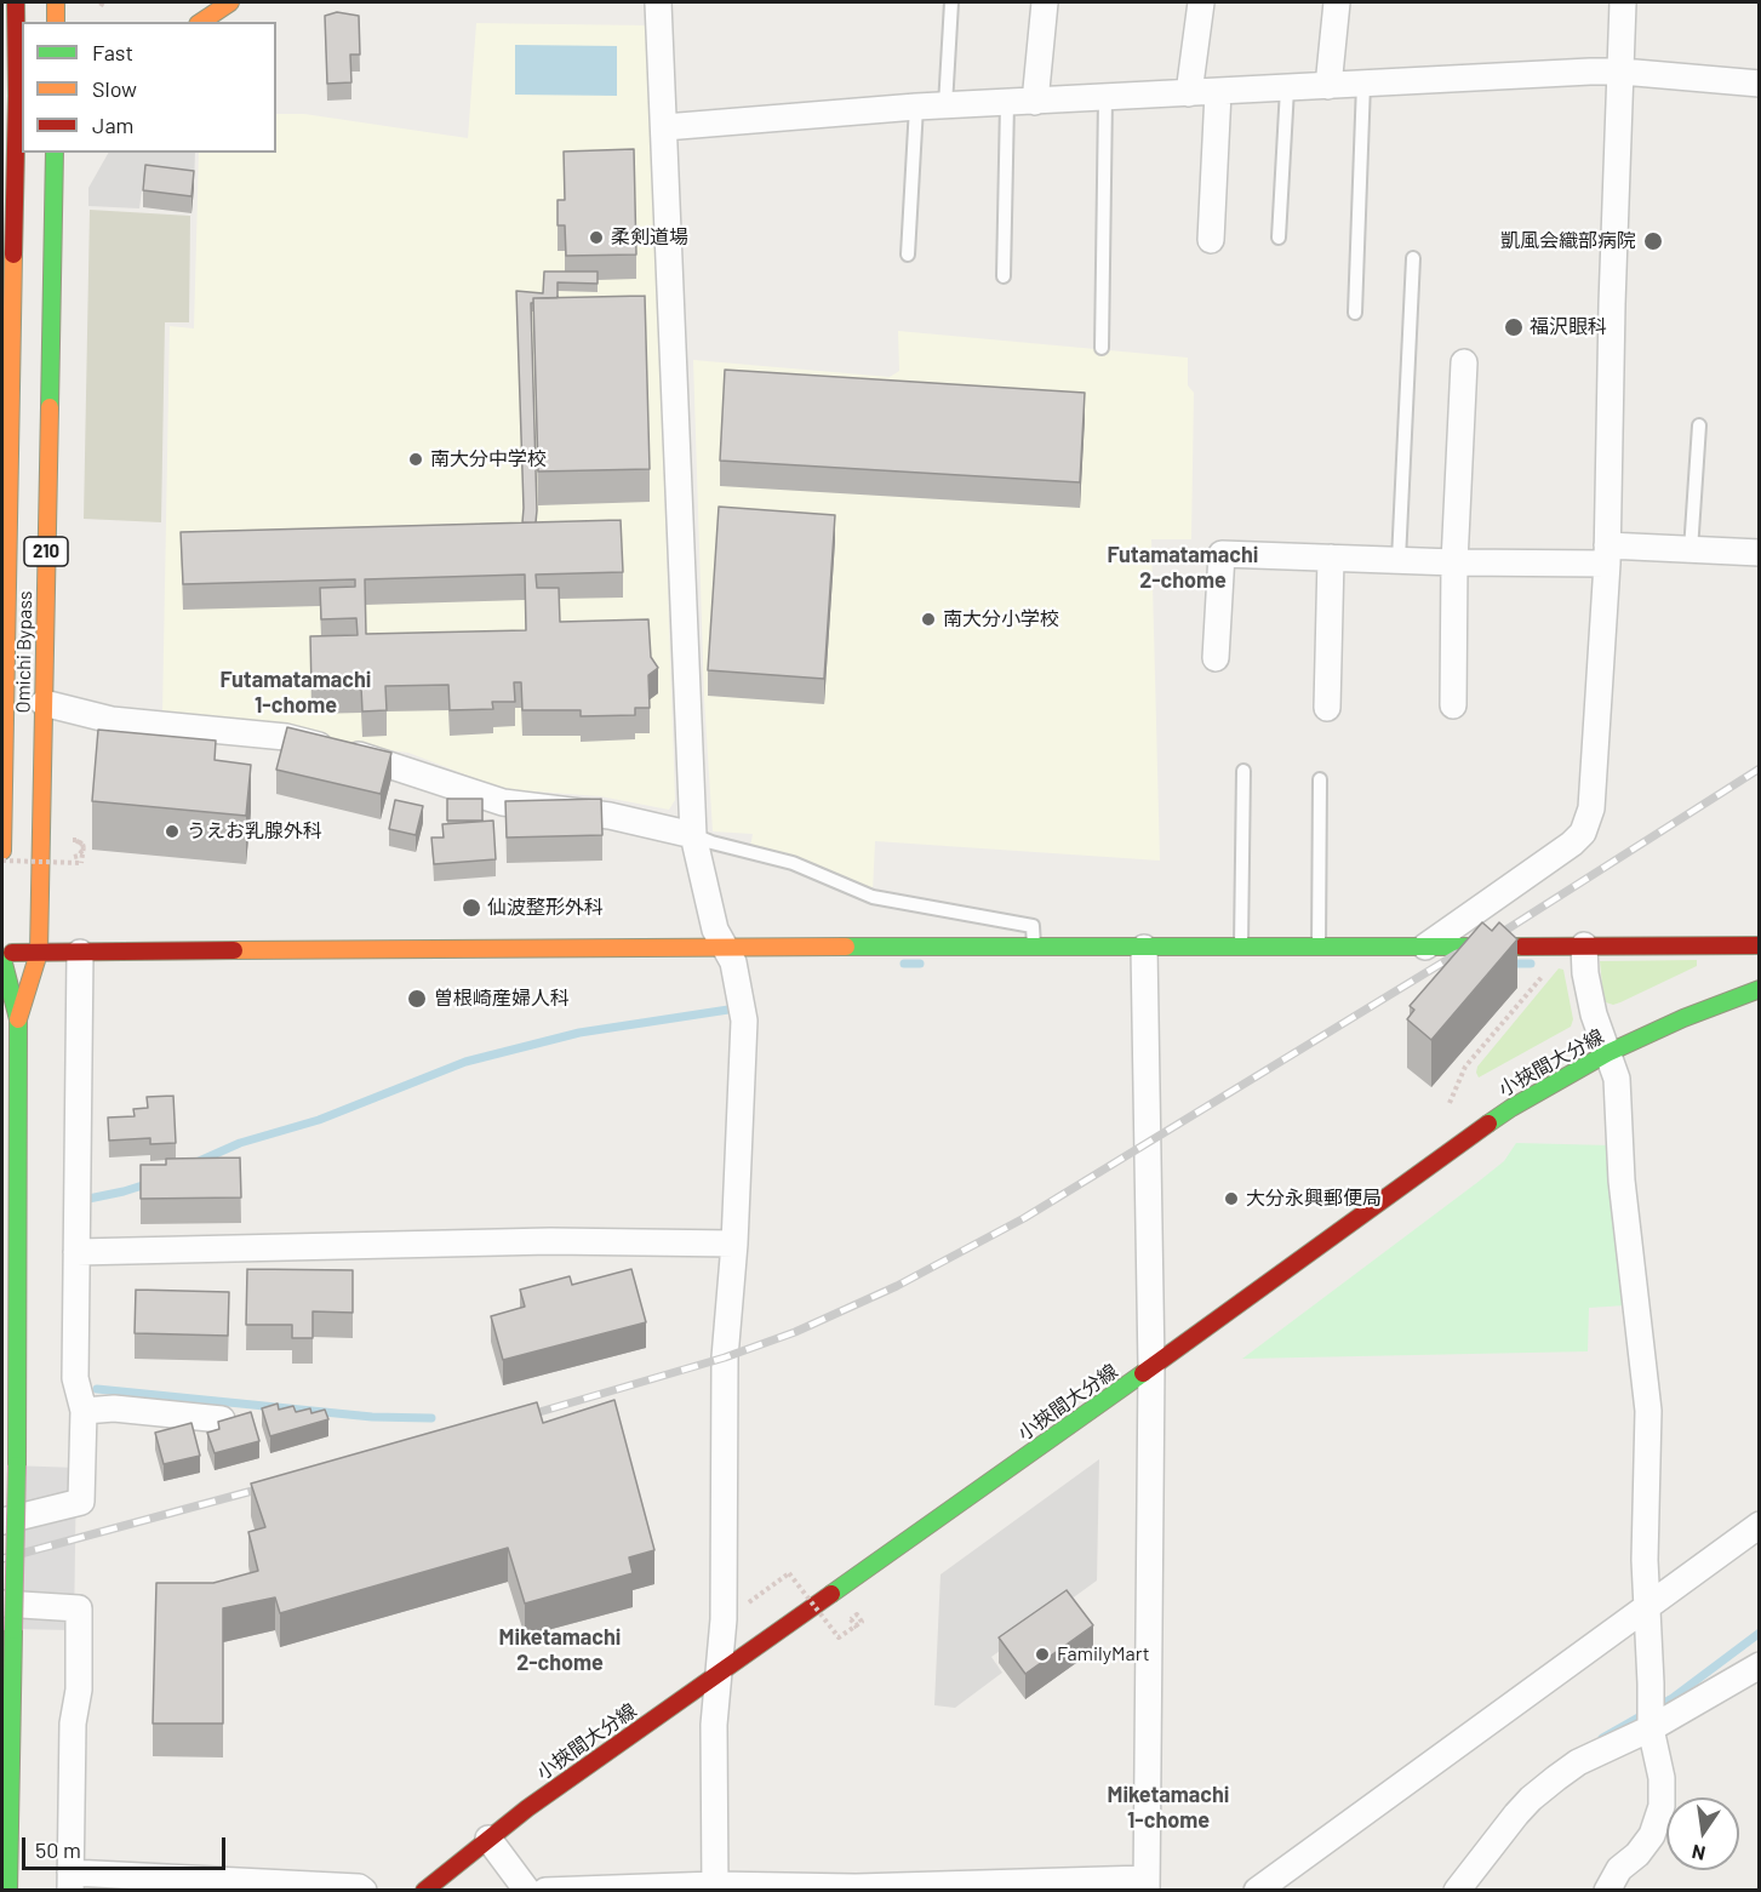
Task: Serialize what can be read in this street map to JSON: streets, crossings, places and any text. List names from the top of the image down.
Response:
{
  "streets": {
    "main road": ["210", "Omichi Bypass", "小挾間大分線"]
  },
  "districts": [
    "Futamatamachi 2-chome",
    "Futamatamachi 1-chome",
    "Miketamachi 2-chome",
    "Miketamachi 1-chome"
  ],
  "places": [
    "柔剣道場",
    "凱風会織部病院",
    "福沢眼科",
    "南大分中学校",
    "南大分小学校",
    "うえお乳腺外科",
    "仙波整形外科",
    "曽根崎産婦人科",
    "大分永興郵便局",
    "FamilyMart"
  ],
  "legend": ["Fast", "Slow", "Jam"],
  "scale_bar": "50 m",
  "north": "bottom"
}
